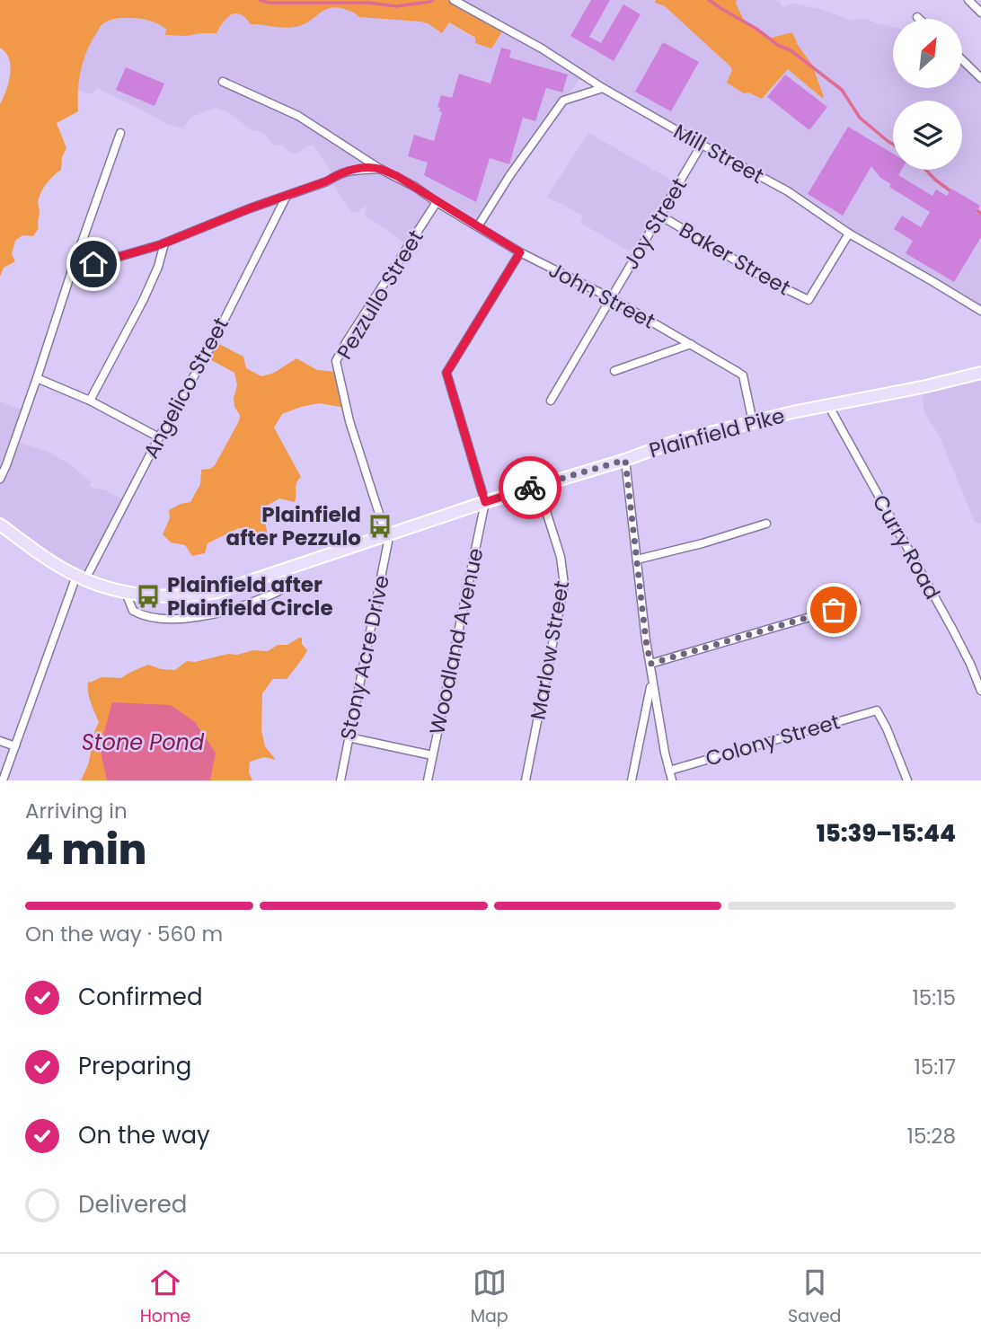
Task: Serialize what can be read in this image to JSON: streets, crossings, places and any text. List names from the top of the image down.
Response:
{
  "streets": {
    "main road": ["Plainfield Pike"],
    "street": [
      "Mill Street",
      "Joy Street",
      "Baker Street",
      "Pezzullo Street",
      "John Street",
      "Angelico Street",
      "Curry Road",
      "Woodland Avenue",
      "Marlow Street",
      "Stony Acre Drive",
      "Colony Street"
    ]
  },
  "crossings": [
    ["Mill Street", "Joy Street"],
    ["Mill Street", "Baker Street"],
    ["Joy Street", "Baker Street"],
    ["Joy Street", "John Street"],
    ["Pezzullo Street", "John Street"],
    ["Pezzullo Street", "Plainfield Pike"],
    ["Pezzullo Street", "Stony Acre Drive"],
    ["John Street", "Plainfield Pike"],
    ["Angelico Street", "Plainfield Pike"],
    ["Plainfield Pike", "Curry Road"],
    ["Plainfield Pike", "Woodland Avenue"],
    ["Plainfield Pike", "Marlow Street"],
    ["Plainfield Pike", "Stony Acre Drive"]
  ],
  "water": ["Stone Pond"],
  "places": {
    "bus stop": ["Plainfield after Pezzulo", "Plainfield after Plainfield Circle"]
  },
  "north": "top right",
  "page": {
    "heading": ["4 min", "Arriving in", "15:39–15:44"],
    "bar": "On the way · 560 m",
    "list": [
      ["Confirmed", "15:15"],
      ["Preparing", "15:17"],
      ["On the way", "15:28"],
      "Delivered"
    ],
    "tabs": ["Home", "Map", "Saved"]
  }
}
